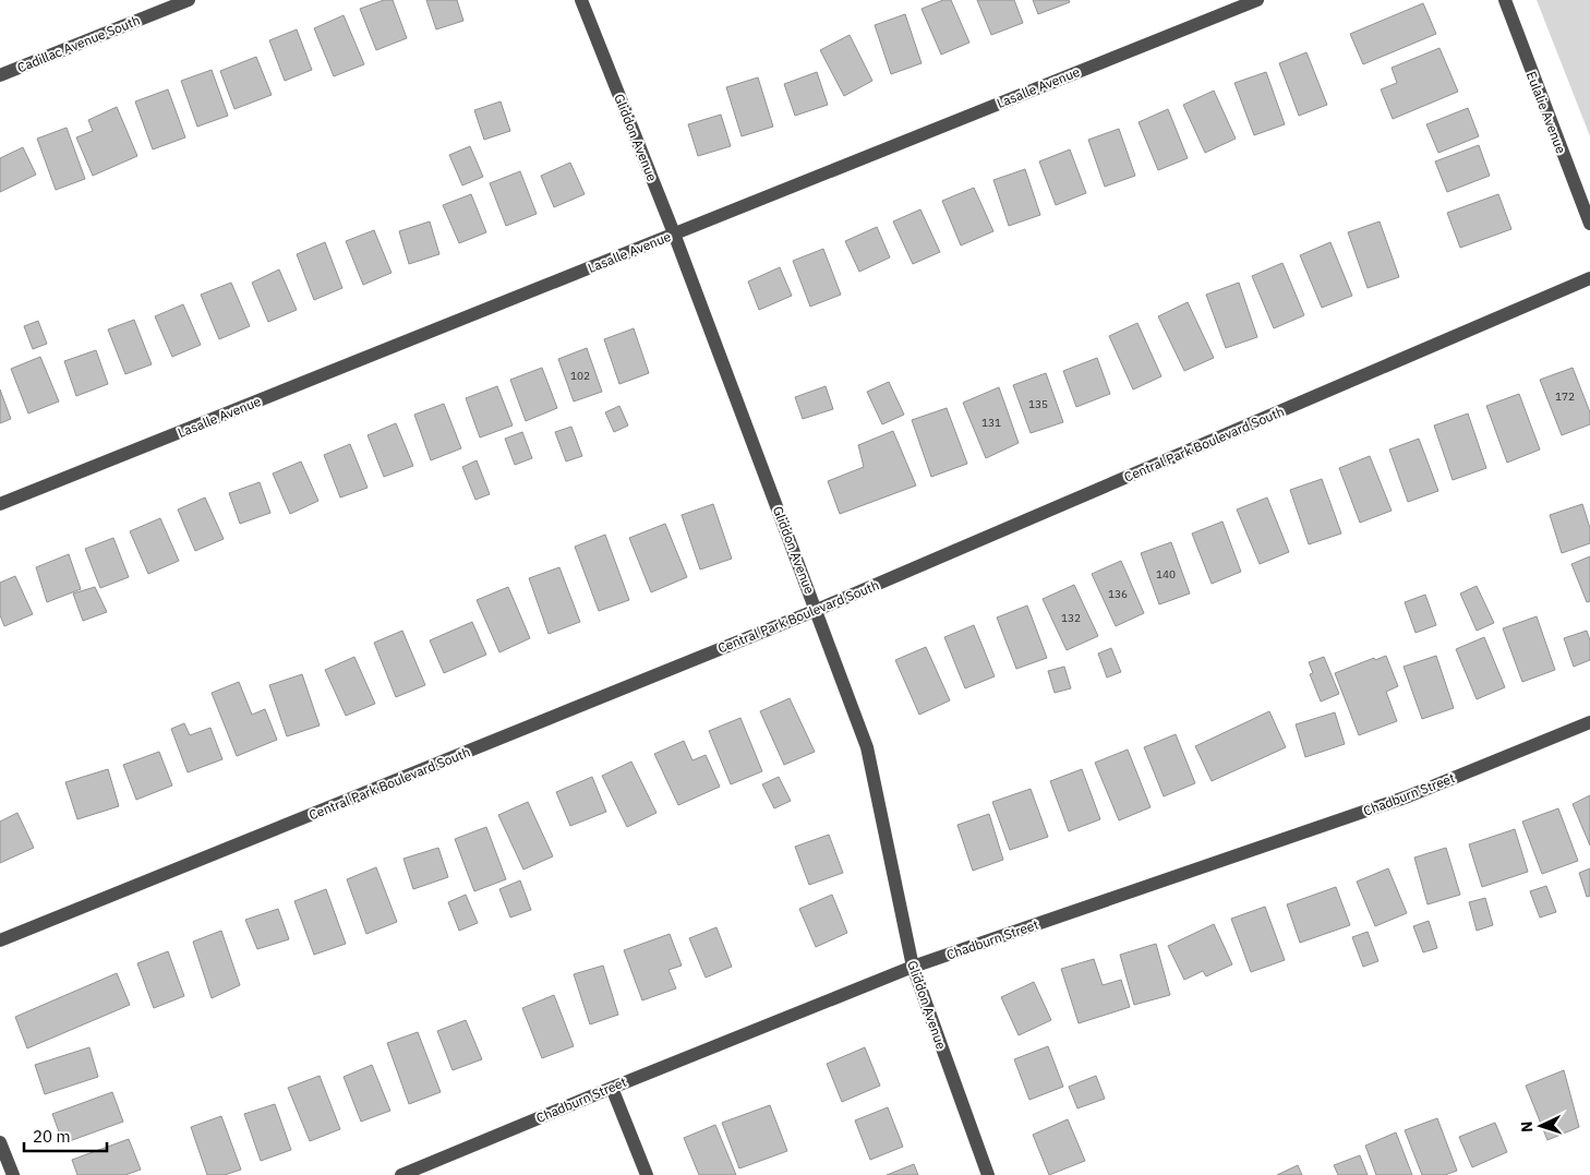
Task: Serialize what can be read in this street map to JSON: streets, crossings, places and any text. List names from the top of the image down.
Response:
{
  "streets": {
    "street": [
      "Cadillac Avenue South",
      "Lasalle Avenue",
      "Eulalie Avenue",
      "Gliddon Avenue",
      "Central Park Boulevard South",
      "Chadburn Street"
    ]
  },
  "crossings": [
    ["Lasalle Avenue", "Gliddon Avenue"],
    ["Gliddon Avenue", "Central Park Boulevard South"],
    ["Gliddon Avenue", "Chadburn Street"]
  ],
  "house_numbers": [
    "102",
    "172",
    "135",
    "131",
    "140",
    "136",
    "132"
  ],
  "scale_bar": "20 m",
  "north": "left"
}
